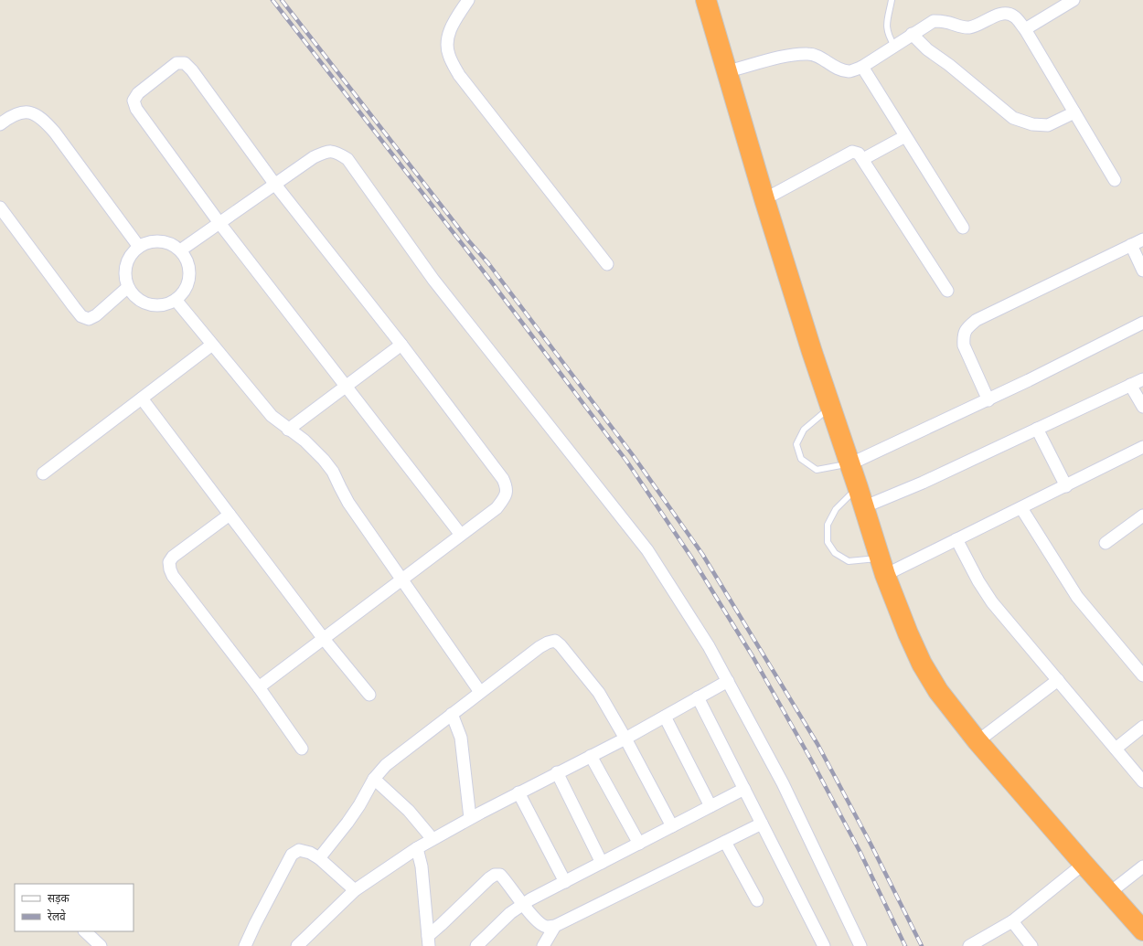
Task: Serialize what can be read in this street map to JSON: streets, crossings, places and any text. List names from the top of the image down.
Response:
{
  "legend": ["सड़क", "रेलवे"]
}
